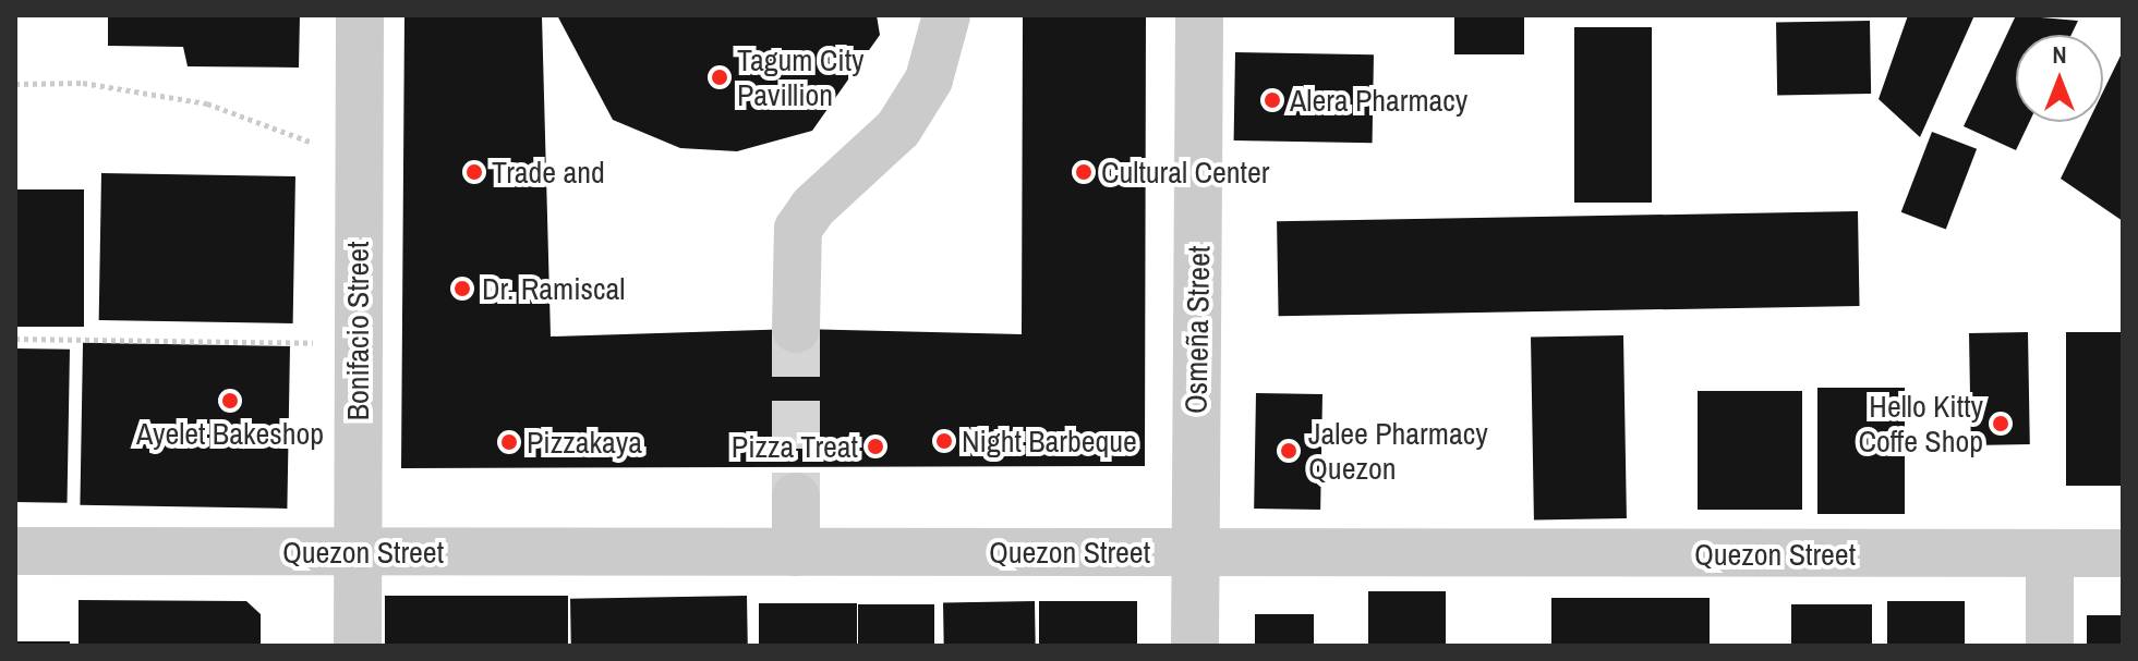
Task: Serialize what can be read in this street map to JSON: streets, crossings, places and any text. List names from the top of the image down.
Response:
{
  "streets": {
    "street": ["Osmeña Street", "Bonifacio Street", "Quezon Street"]
  },
  "crossings": [
    ["Osmeña Street", "Quezon Street"],
    ["Bonifacio Street", "Quezon Street"]
  ],
  "places": [
    "Tagum City Pavillion",
    "Alera Pharmacy",
    "Trade and",
    "Cultural Center",
    "Dr. Ramiscal",
    "Ayelet Bakeshop",
    "Hello Kitty Coffe Shop",
    "Night Barbeque",
    "Pizzakaya",
    "Pizza Treat",
    "Jalee Pharmacy Quezon"
  ],
  "north": "top"
}
